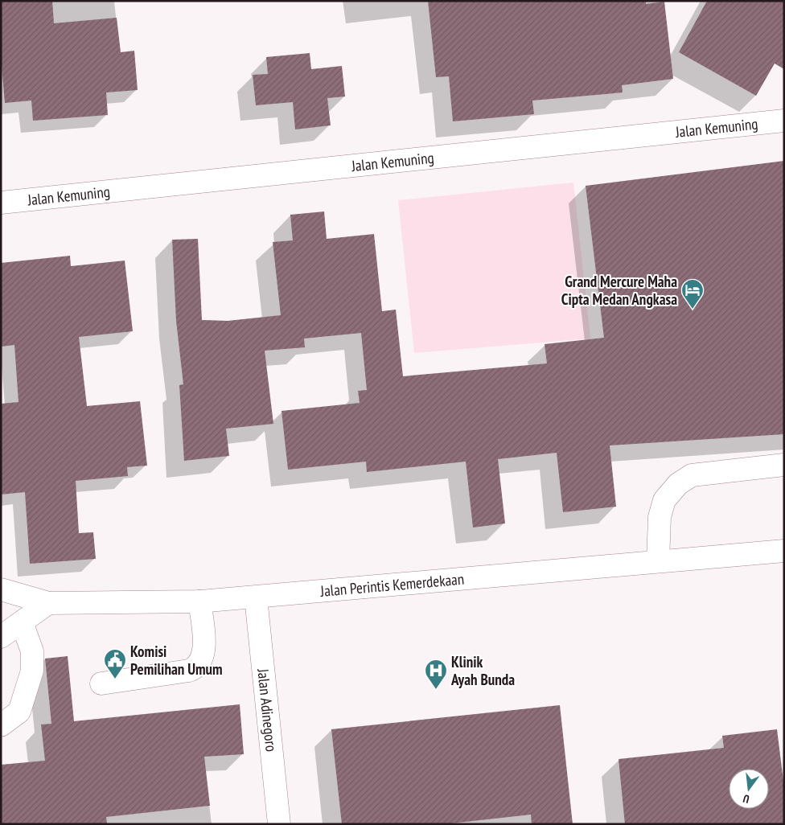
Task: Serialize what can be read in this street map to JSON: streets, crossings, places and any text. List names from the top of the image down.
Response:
{
  "streets": {
    "street": ["Jalan Kemuning", "Jalan Perintis Kemerdekaan", "Jalan Adinegoro"]
  },
  "crossings": [
    ["Jalan Perintis Kemerdekaan", "Jalan Adinegoro"]
  ],
  "places": {
    "hotel": ["Grand Mercure Maha Cipta Medan Angkasa"],
    "public building": ["Komisi Pemilihan Umum"],
    "hospital": ["Klinik Ayah Bunda"]
  },
  "north": "bottom"
}
